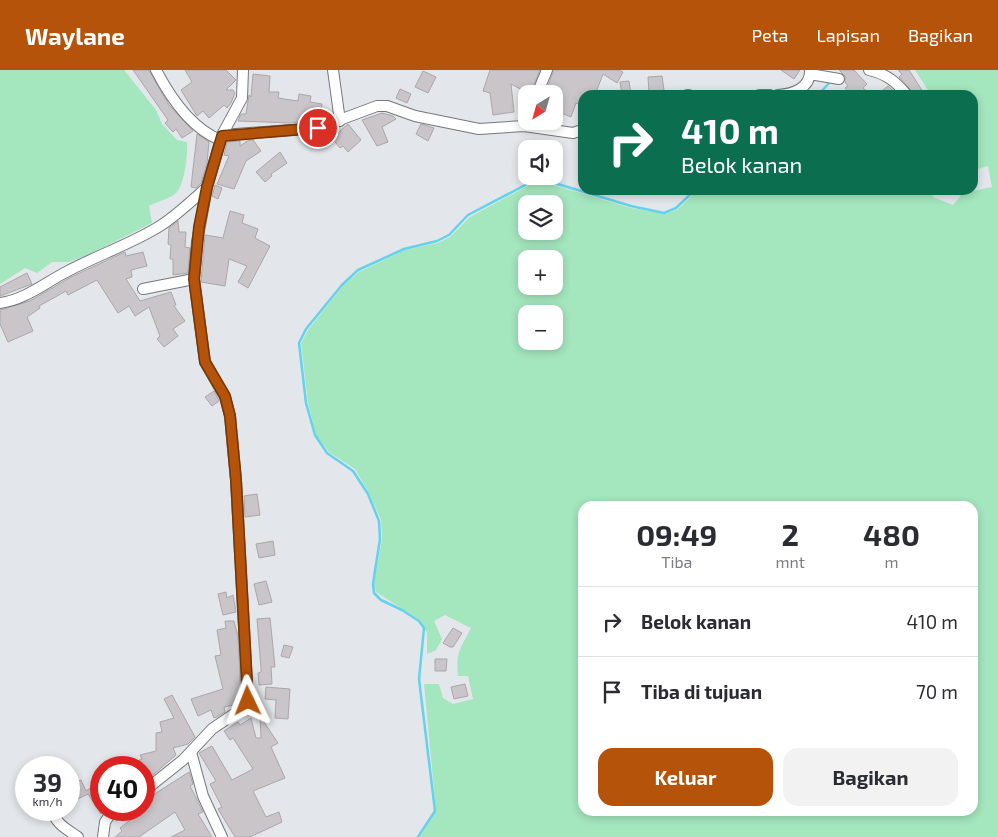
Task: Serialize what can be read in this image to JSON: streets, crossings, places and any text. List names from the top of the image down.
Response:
{
  "north": "bottom left",
  "page": {
    "header": "Waylane",
    "nav": ["Peta", "Lapisan", "Bagikan"],
    "map_buttons": ["+", "−"],
    "turn": ["410 m", "Belok kanan"],
    "eta": [
      "09:49",
      "Tiba",
      "2",
      "mnt",
      "480",
      "m"
    ],
    "list": [
      {
        "name": "Belok kanan",
        "value": "410 m"
      },
      {
        "name": "Tiba di tujuan",
        "value": "70 m"
      }
    ],
    "buttons": ["Keluar", "Bagikan"],
    "speed": "39 km/h",
    "limit": "40"
  }
}
